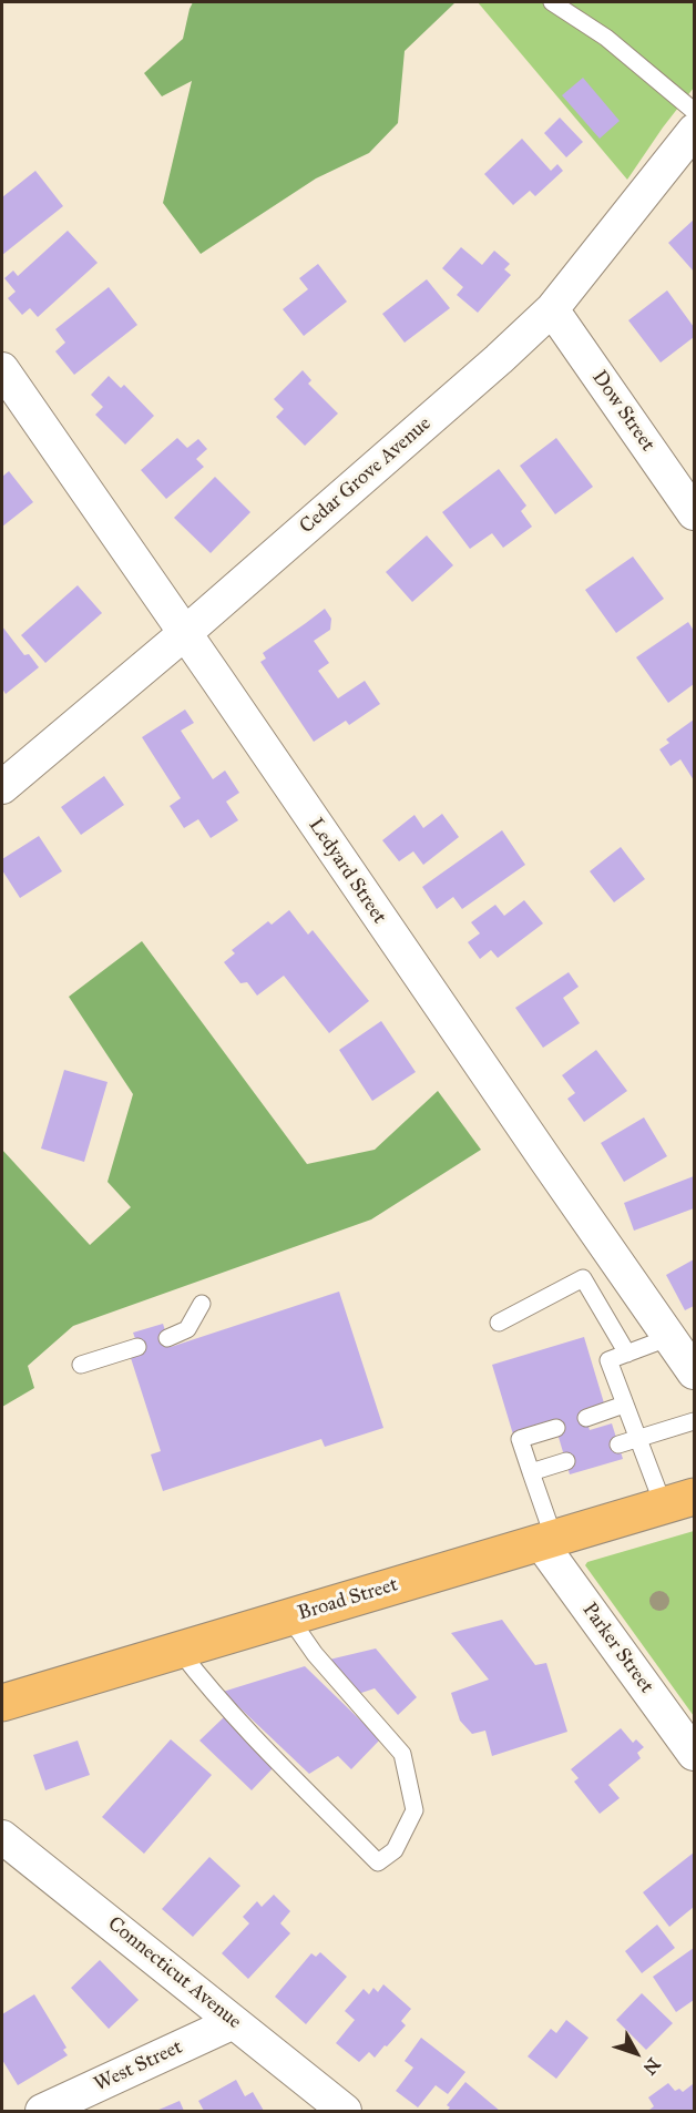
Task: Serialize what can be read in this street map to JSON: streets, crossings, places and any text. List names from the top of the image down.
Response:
{
  "streets": {
    "main road": ["Broad Street"],
    "street": [
      "Dow Street",
      "Cedar Grove Avenue",
      "Ledyard Street",
      "Parker Street",
      "Connecticut Avenue",
      "West Street"
    ]
  },
  "crossings": [
    ["Dow Street", "Cedar Grove Avenue"],
    ["Cedar Grove Avenue", "Ledyard Street"],
    ["Broad Street", "Parker Street"],
    ["Connecticut Avenue", "West Street"]
  ],
  "north": "bottom right"
}
